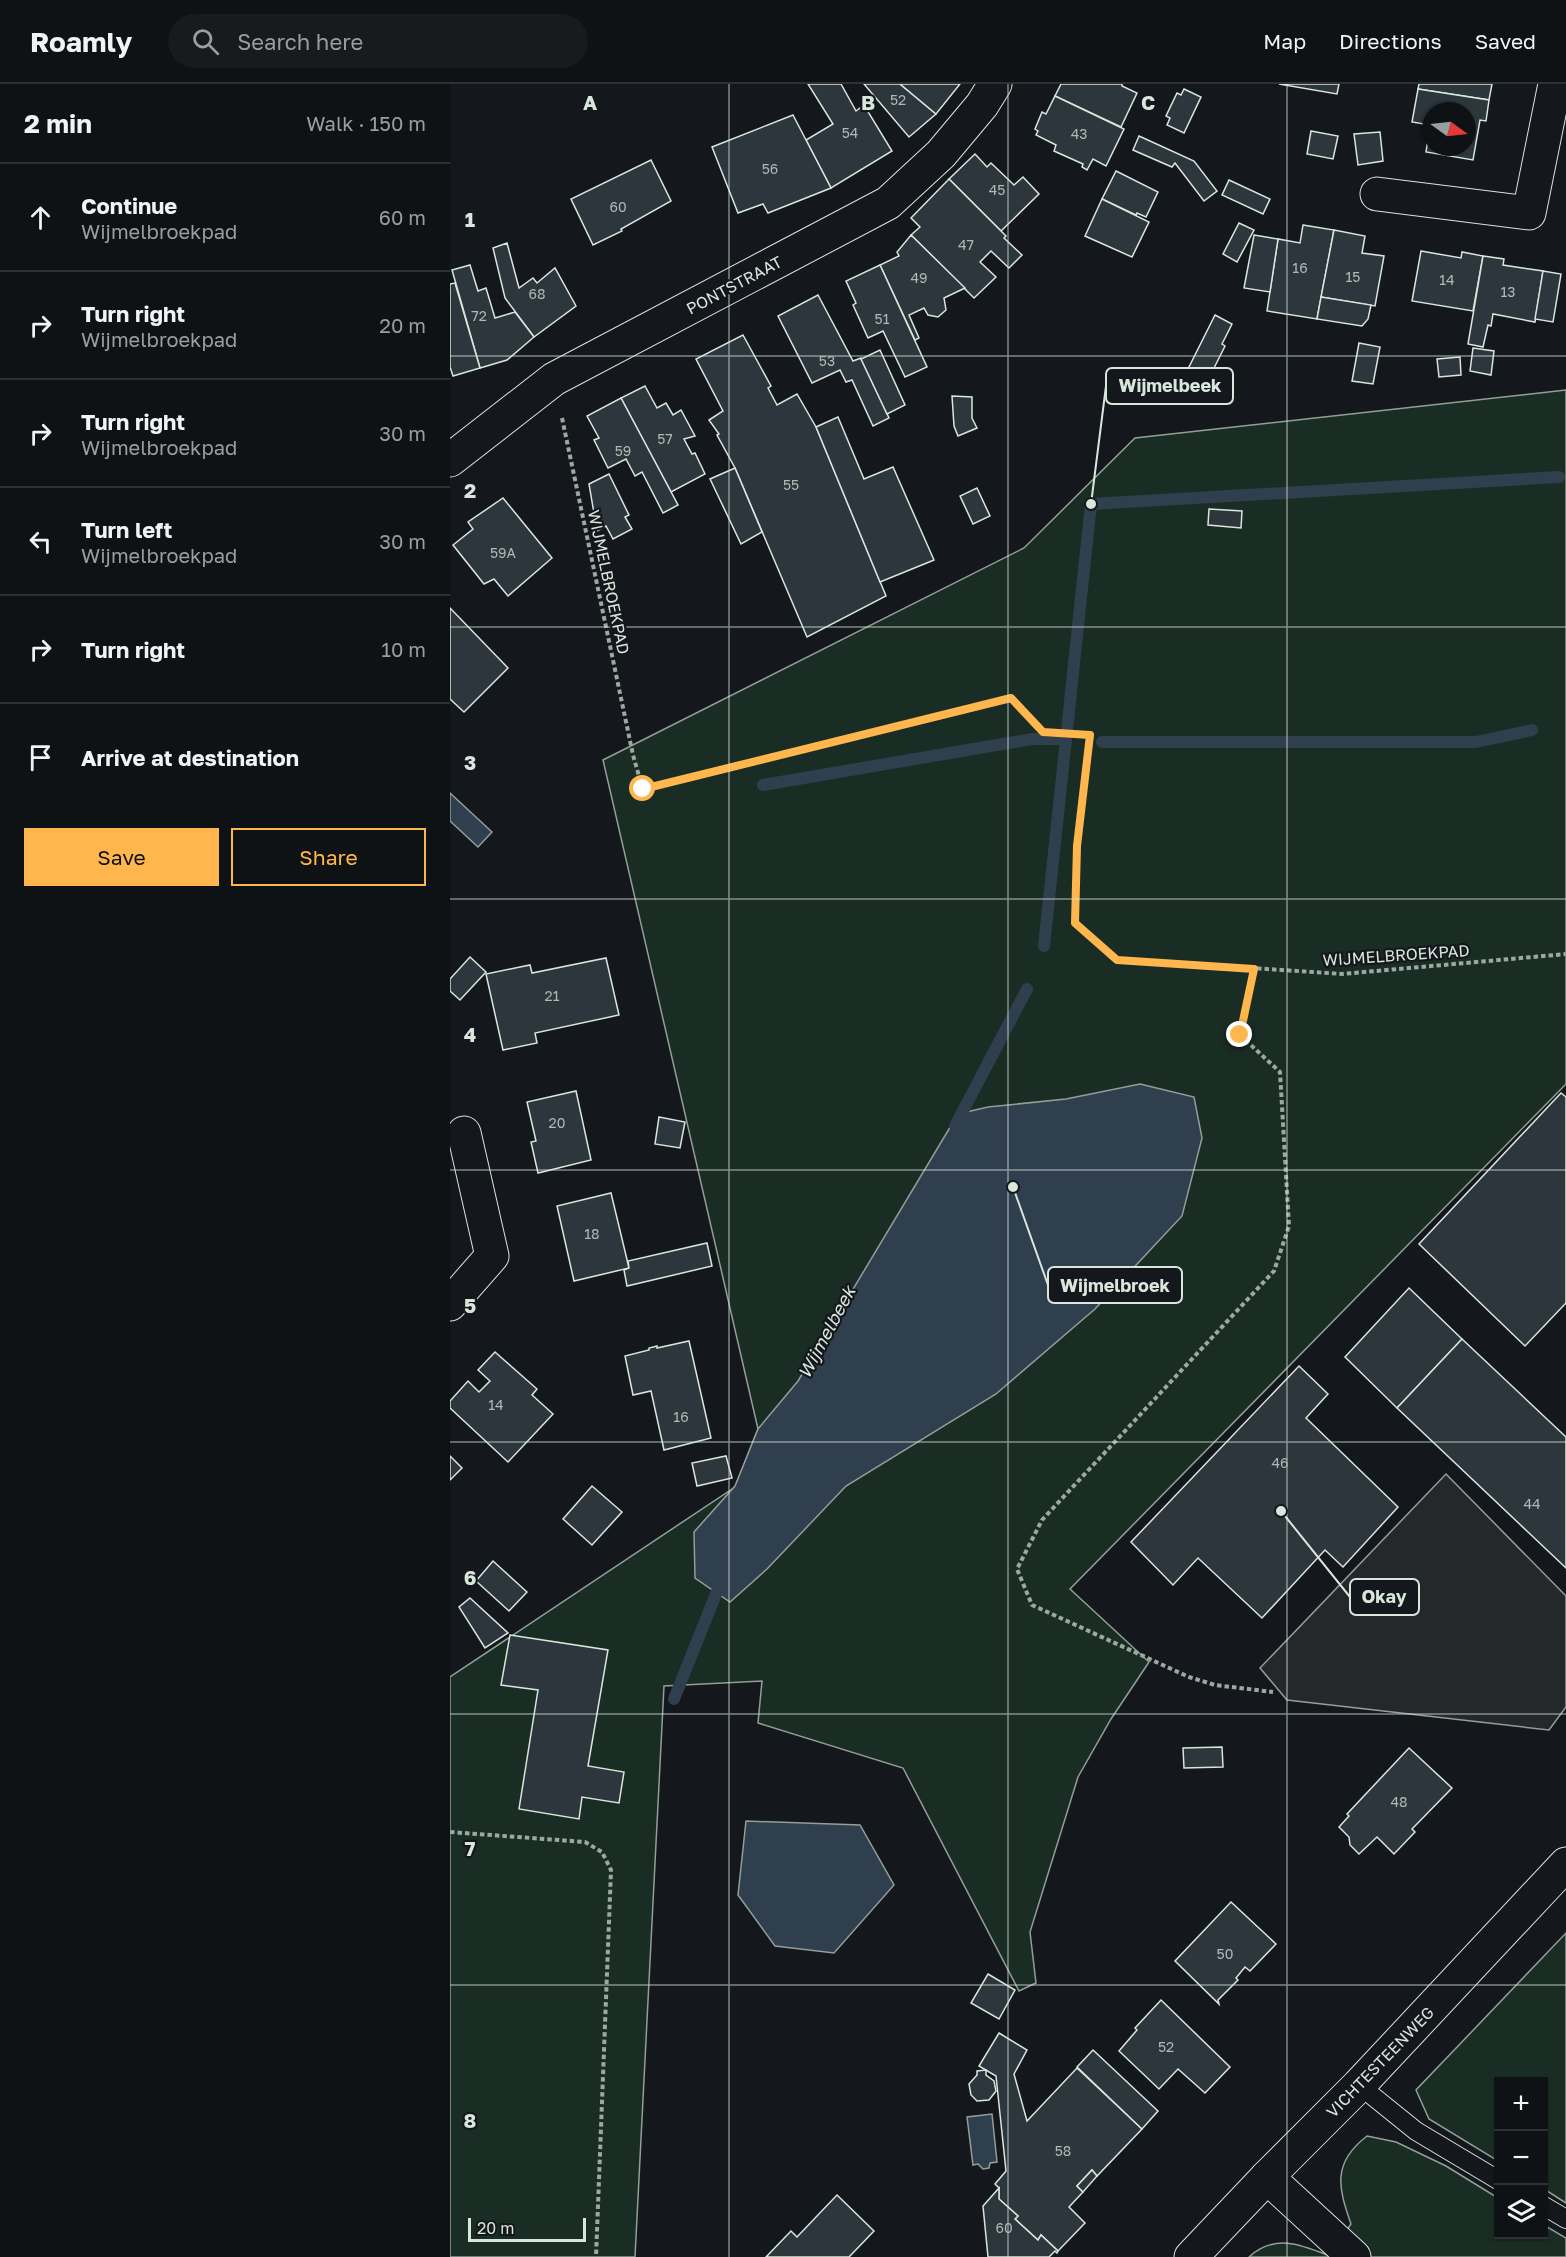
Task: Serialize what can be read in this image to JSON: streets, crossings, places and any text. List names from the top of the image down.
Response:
{
  "streets": {
    "street": ["PONTSTRAAT", "VICHTESTEENWEG"],
    "path": ["WIJMELBROEKPAD"]
  },
  "crossings": [
    ["PONTSTRAAT", "WIJMELBROEKPAD"]
  ],
  "water": ["Wijmelbeek"],
  "places": ["Wijmelbeek", "Wijmelbroek", "Okay"],
  "house_numbers": [
    "52",
    "54",
    "43",
    "56",
    "45",
    "60",
    "47",
    "16",
    "15",
    "49",
    "14",
    "13",
    "68",
    "72",
    "51",
    "53",
    "57",
    "59",
    "55",
    "59A",
    "21",
    "20",
    "18",
    "14",
    "16",
    "46",
    "44",
    "48",
    "50",
    "52",
    "58",
    "60"
  ],
  "scale_bar": "20 m",
  "north": "right",
  "page": {
    "header": "Roamly",
    "search": "Search here",
    "nav": ["Map", "Directions", "Saved"],
    "heading": ["2 min", "Walk · 150 m"],
    "list": [
      ["Continue", "Wijmelbroekpad", "60 m"],
      ["Turn right", "Wijmelbroekpad", "20 m"],
      ["Turn right", "Wijmelbroekpad", "30 m"],
      ["Turn left", "Wijmelbroekpad", "30 m"],
      ["Turn right", "10 m"],
      "Arrive at destination"
    ],
    "buttons": ["Save", "Share"],
    "map_buttons": ["+", "−"],
    "scale": "20 m"
  },
  "grid": {
    "columns": ["A", "B", "C"],
    "rows": [
      "1",
      "2",
      "3",
      "4",
      "5",
      "6",
      "7",
      "8"
    ]
  }
}
